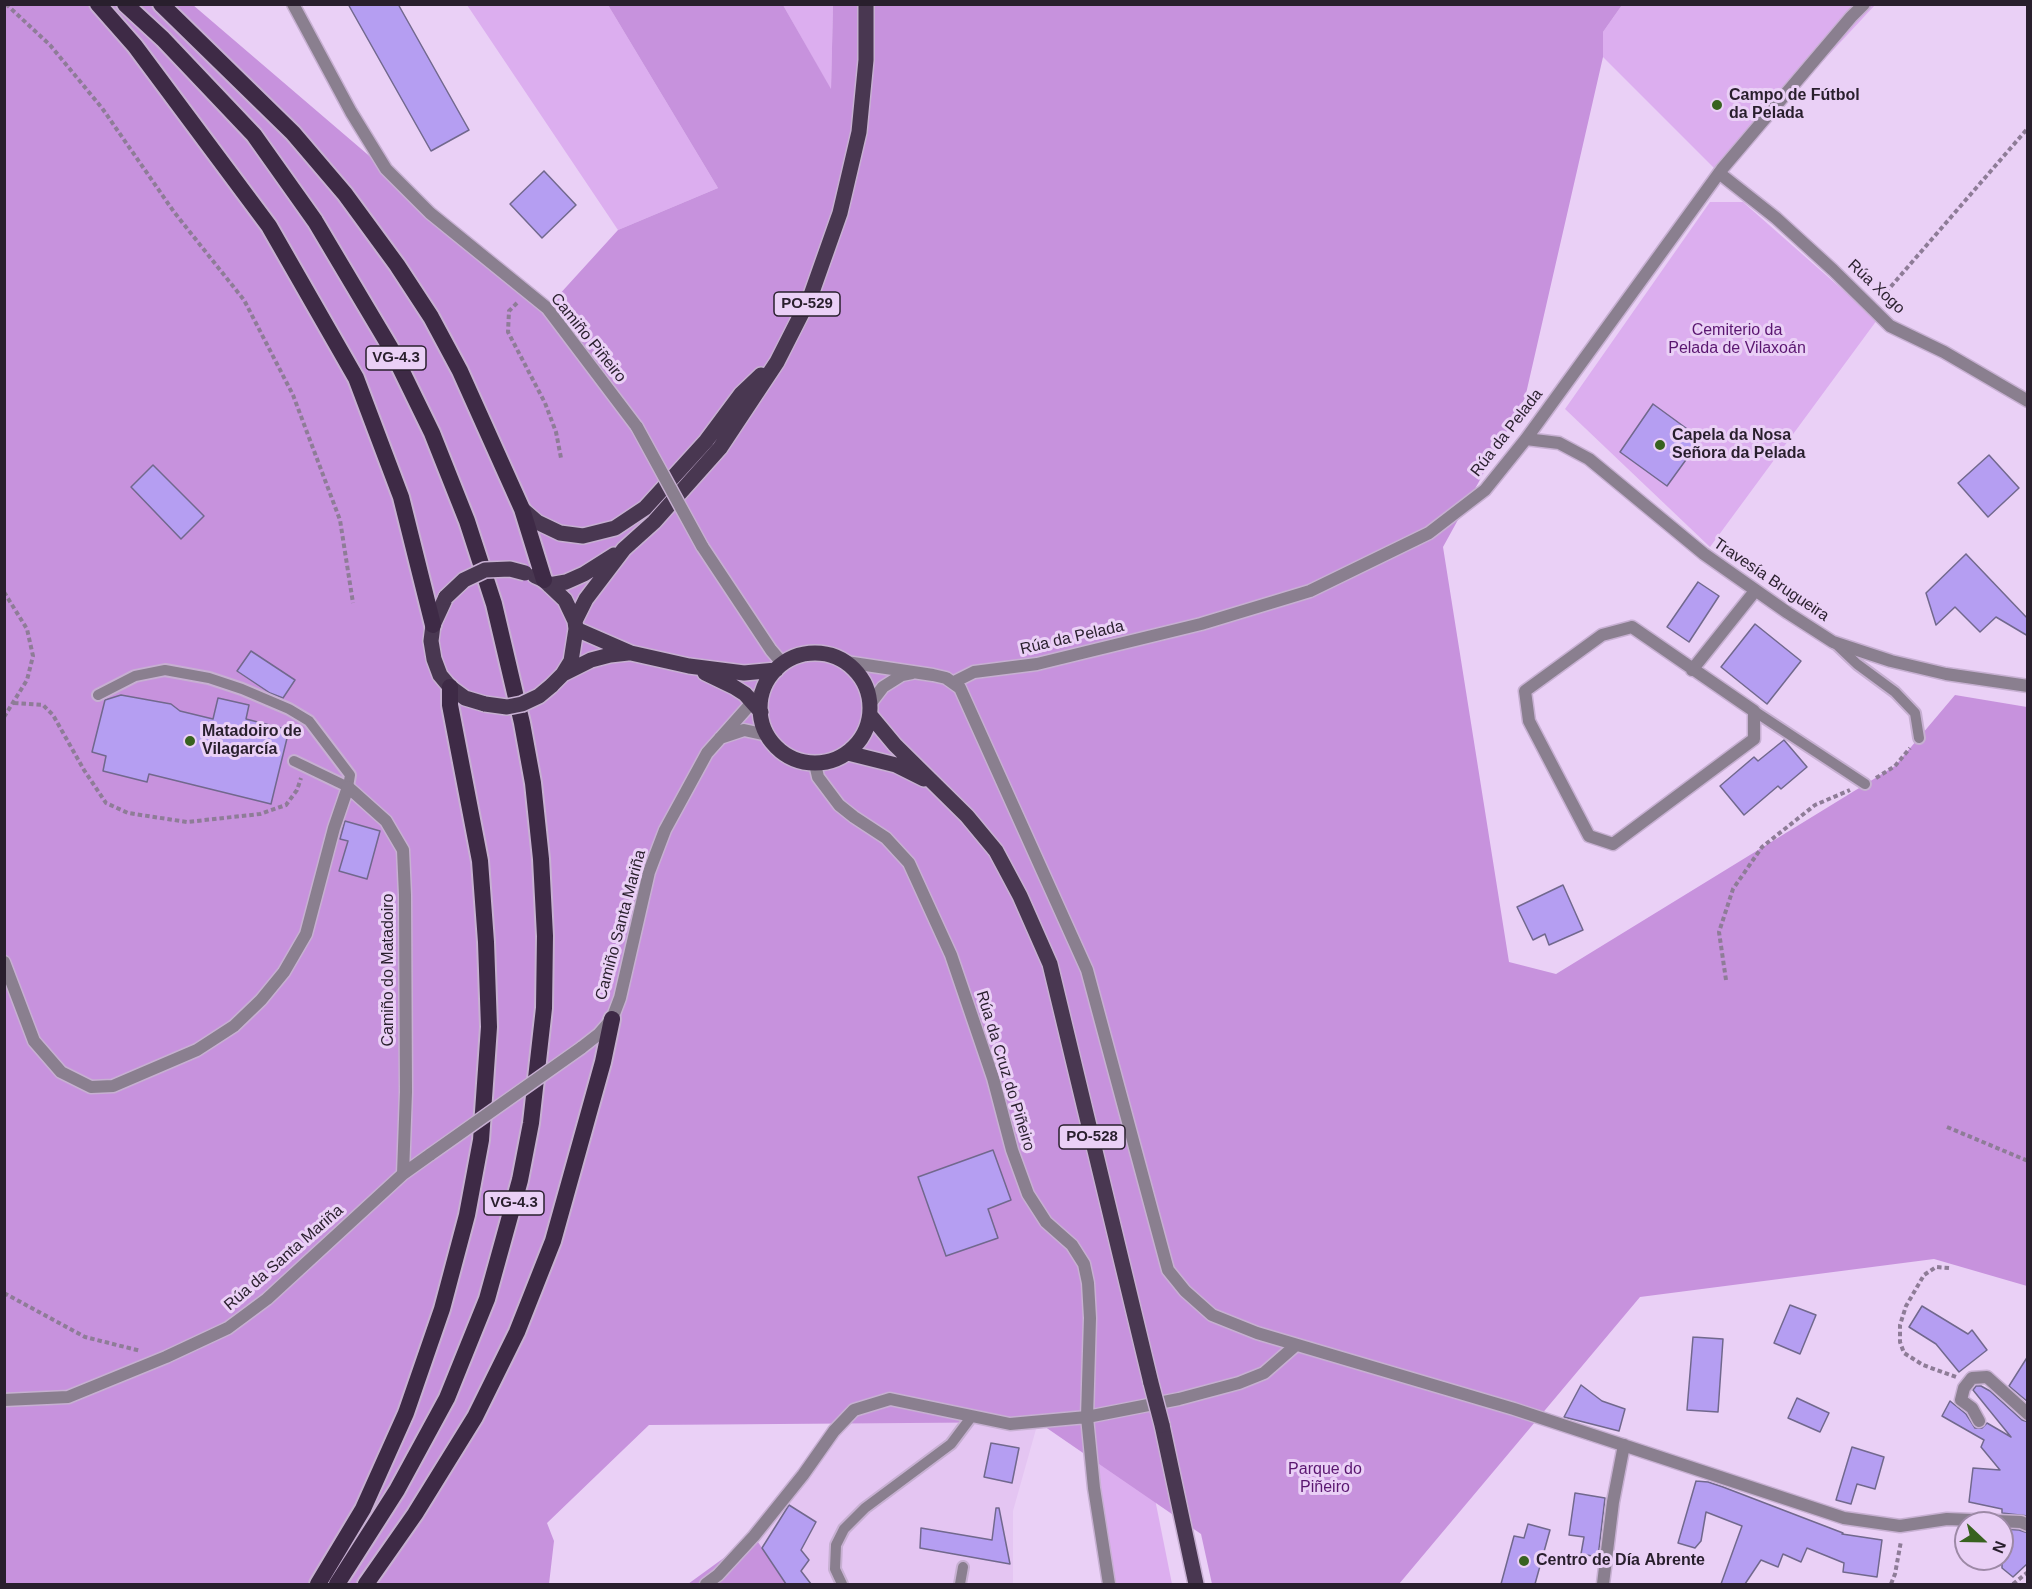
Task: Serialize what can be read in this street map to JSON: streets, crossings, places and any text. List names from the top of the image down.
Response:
{
  "streets": {
    "highway": ["VG-4.3"],
    "main road": ["PO-529", "PO-528"],
    "street": [
      "Rúa Xogo",
      "Camiño Piñeiro",
      "Rúa da Pelada",
      "Travesía Brugueira",
      "Camiño Santa Mariña",
      "Camiño do Matadoiro",
      "Rúa da Cruz do Piñeiro",
      "Rúa da Santa Mariña"
    ]
  },
  "crossings": [
    ["Rúa Xogo", "Rúa da Pelada"],
    ["Camiño Piñeiro", "Camiño Santa Mariña"],
    ["Camiño Piñeiro", "Rúa da Cruz do Piñeiro"],
    ["Camiño Piñeiro", "PO-528"],
    ["Rúa da Pelada", "Travesía Brugueira"],
    ["Camiño Santa Mariña", "Camiño do Matadoiro"],
    ["Camiño Santa Mariña", "Rúa da Cruz do Piñeiro"],
    ["Camiño Santa Mariña", "PO-528"],
    ["Camiño Santa Mariña", "Rúa da Santa Mariña"],
    ["Camiño do Matadoiro", "Rúa da Santa Mariña"],
    ["Rúa da Cruz do Piñeiro", "PO-528"]
  ],
  "parks": ["Cemiterio da Pelada de Vilaxoán", "Parque do Piñeiro"],
  "places": [
    "Campo de Fútbol da Pelada",
    "Capela da Nosa Señora da Pelada",
    "Matadoiro de Vilagarcía",
    "Centro de Día Abrente"
  ],
  "north": "right"
}
